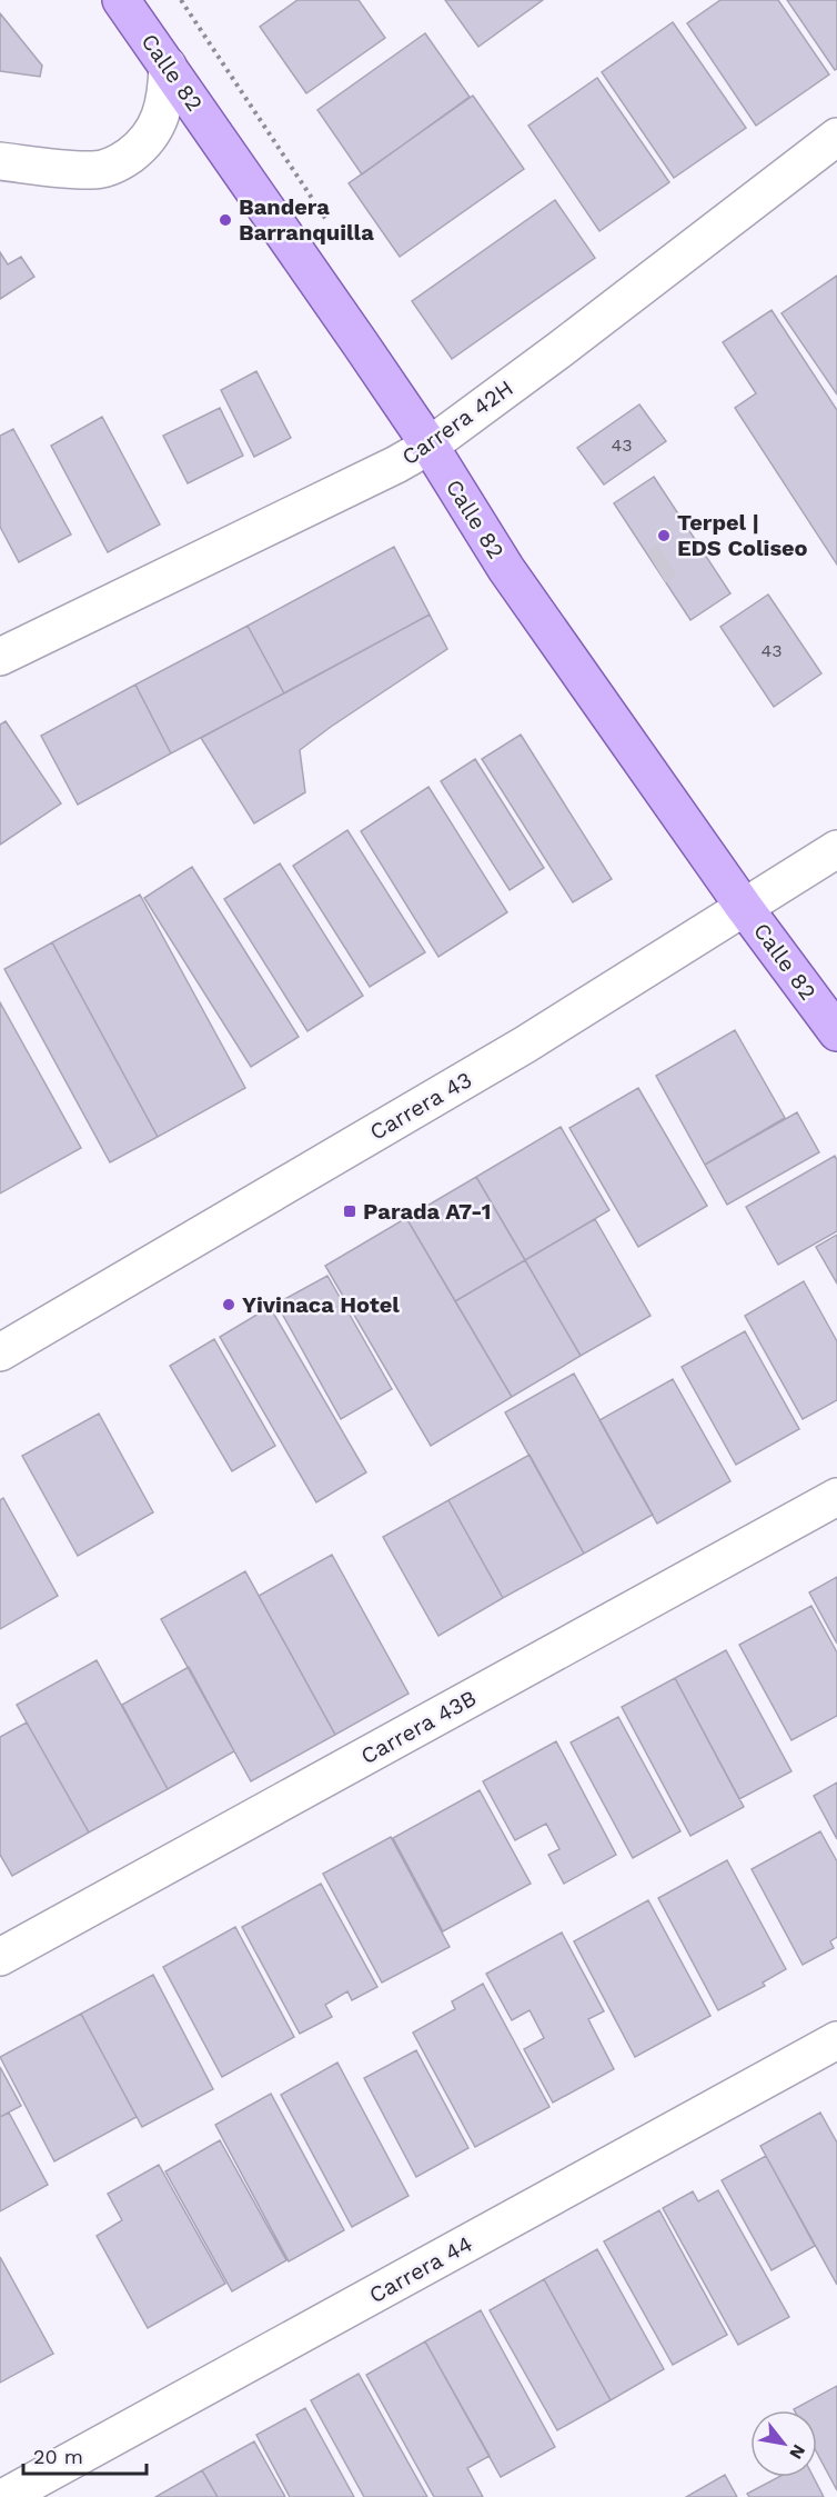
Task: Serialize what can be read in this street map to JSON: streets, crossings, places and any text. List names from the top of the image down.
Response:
{
  "streets": {
    "main road": ["Calle 82"],
    "street": [
      "Carrera 42H",
      "Carrera 43",
      "Carrera 43B",
      "Carrera 44"
    ]
  },
  "crossings": [
    ["Calle 82", "Carrera 42H"],
    ["Calle 82", "Carrera 43"]
  ],
  "places": {
    "other": ["Bandera Barranquilla", "Terpel | EDS Coliseo", "Yivinaca Hotel"],
    "transit": ["Parada A7-1"]
  },
  "house_numbers": ["43", "43"],
  "scale_bar": "20 m",
  "north": "bottom right"
}
